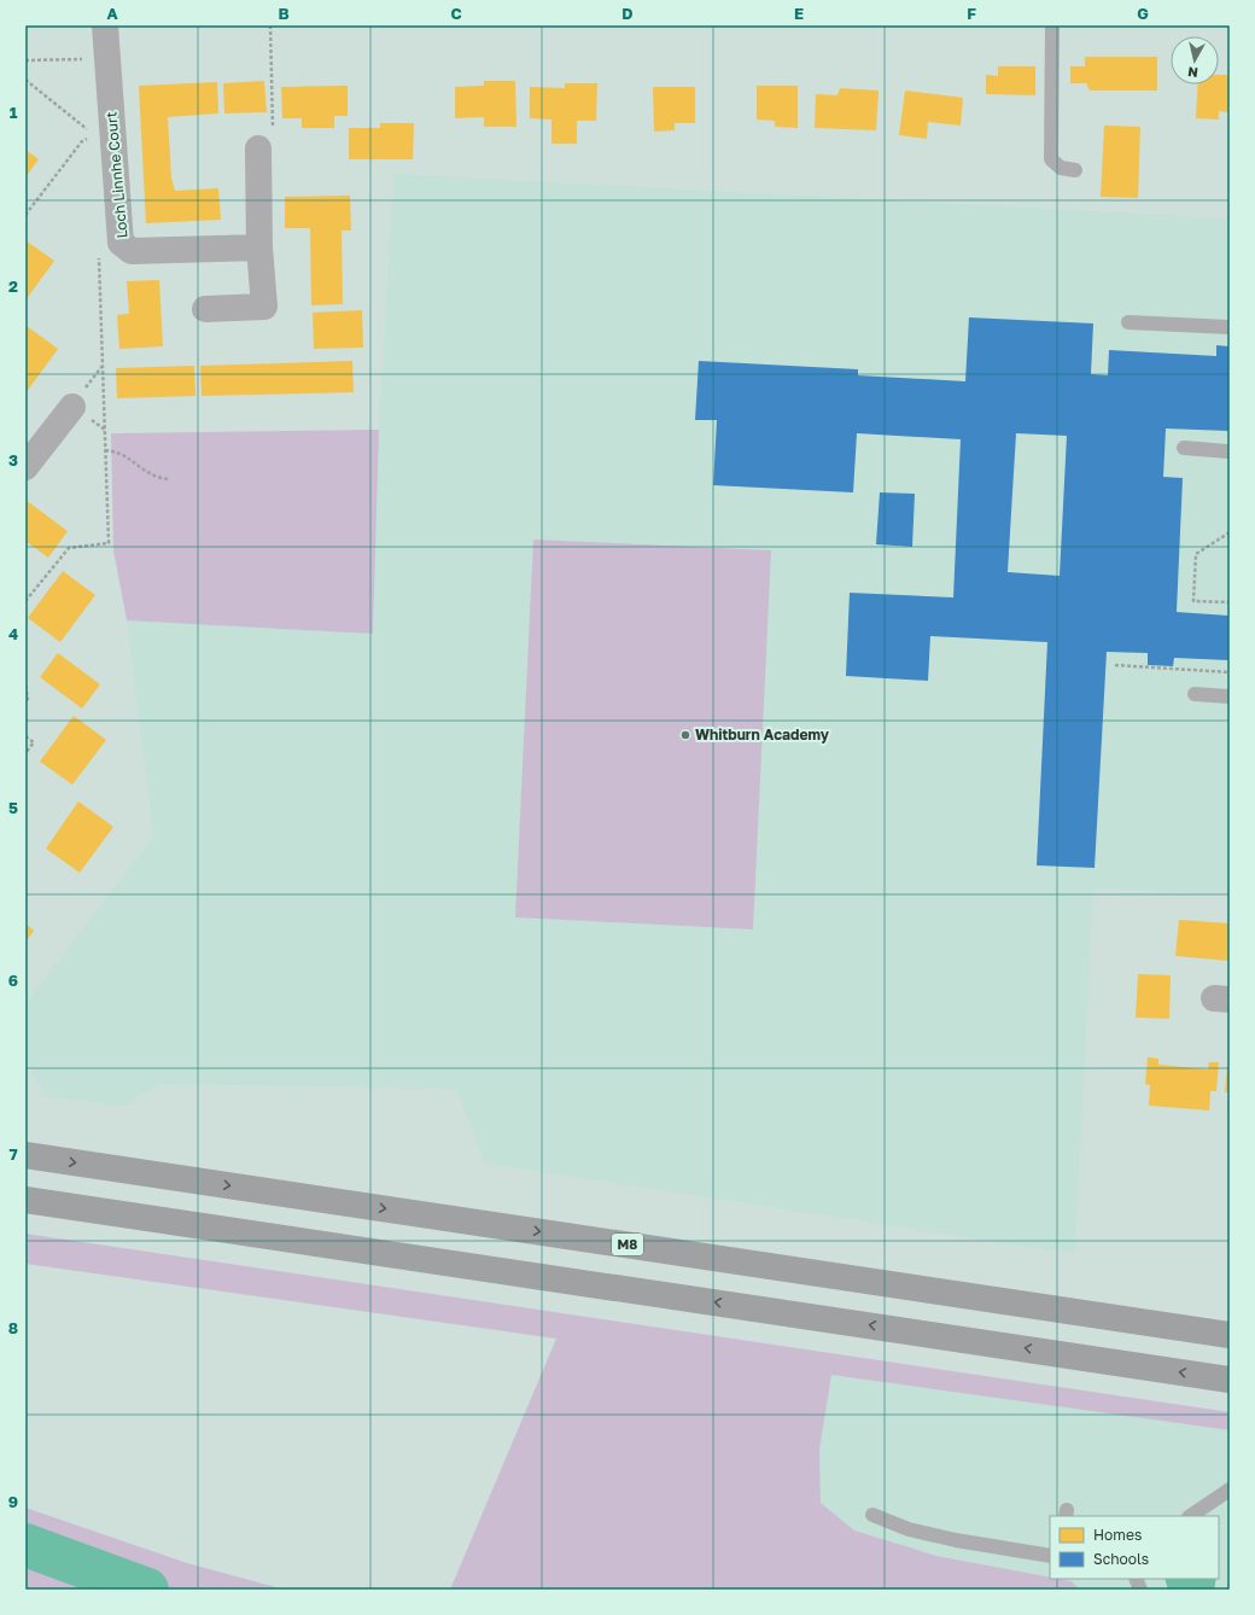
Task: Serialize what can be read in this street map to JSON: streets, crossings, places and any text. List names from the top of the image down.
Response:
{
  "streets": {
    "highway": ["M8"],
    "street": ["Loch Linnhe Court"]
  },
  "places": ["Whitburn Academy"],
  "legend": ["Homes", "Schools"],
  "north": "bottom",
  "grid": {
    "columns": [
      "A",
      "B",
      "C",
      "D",
      "E",
      "F",
      "G"
    ],
    "rows": [
      "1",
      "2",
      "3",
      "4",
      "5",
      "6",
      "7",
      "8",
      "9"
    ]
  }
}
